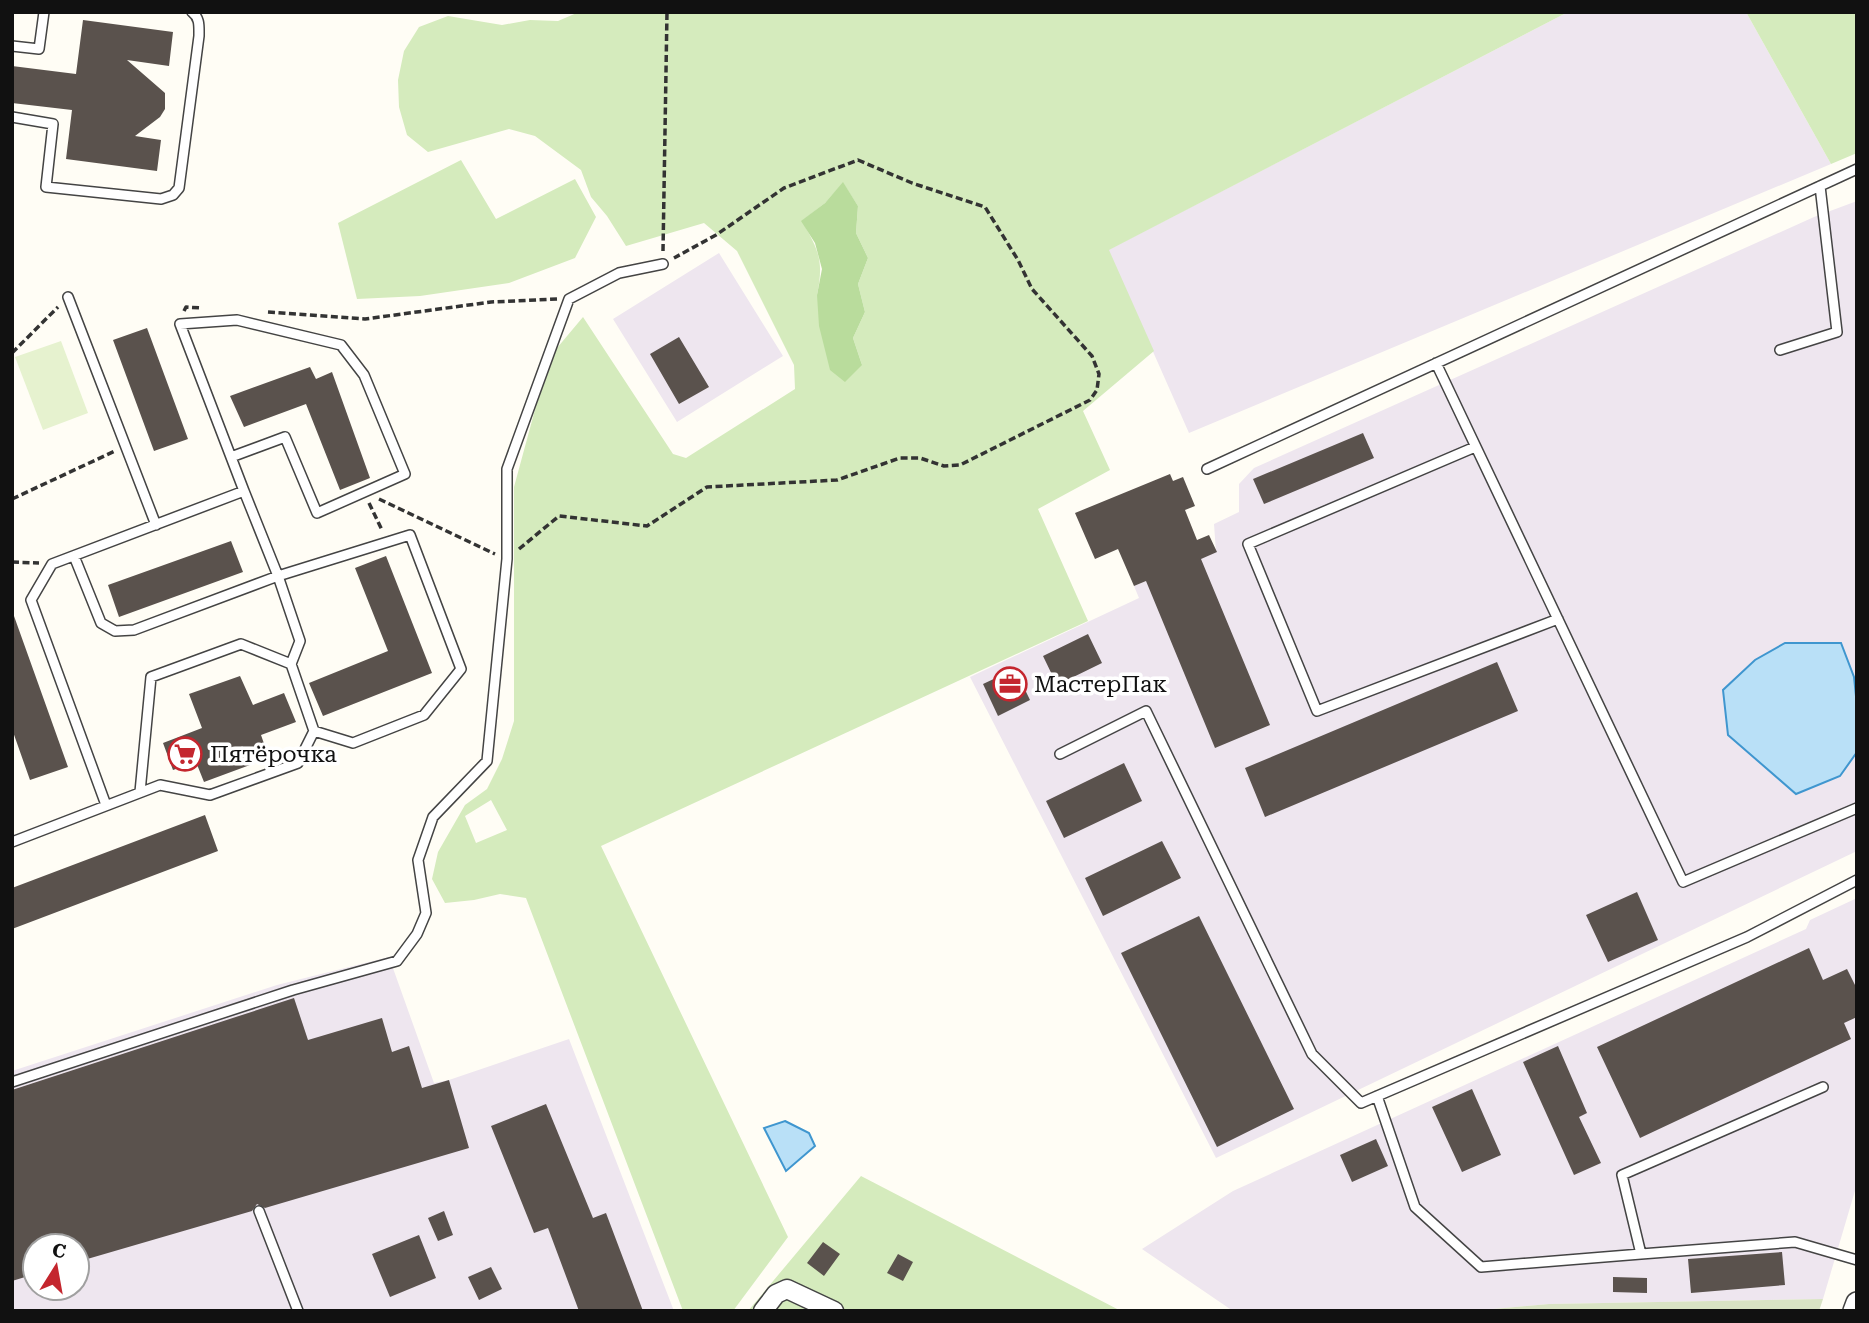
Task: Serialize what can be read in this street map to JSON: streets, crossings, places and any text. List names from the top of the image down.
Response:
{
  "places": {
    "office": ["МастерПак"],
    "supermarket": ["Пятёрочка"]
  },
  "north": "top"
}
